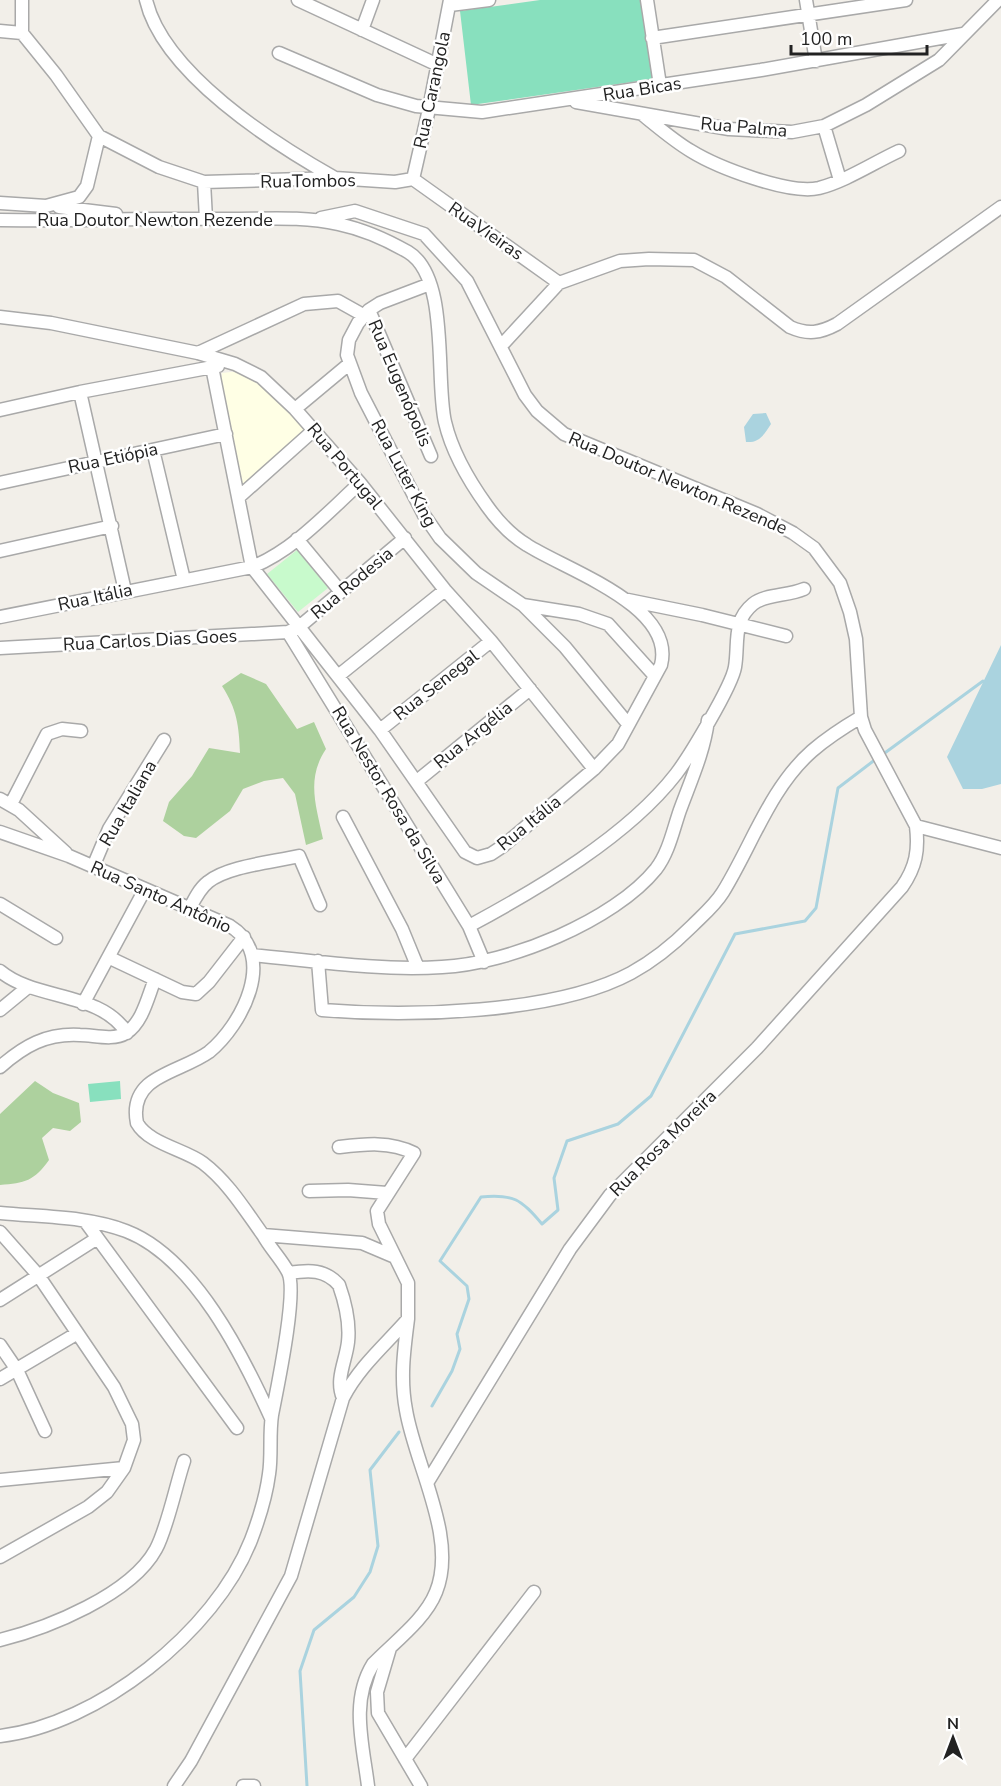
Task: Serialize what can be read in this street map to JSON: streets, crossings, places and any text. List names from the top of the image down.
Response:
{
  "streets": {
    "street": [
      "Rua Bicas",
      "Rua Carangola",
      "Rua Palma",
      "RuaTombos",
      "Rua Doutor Newton Rezende",
      "RuaVieiras",
      "Rua Eugenópolis",
      "Rua Etiópia",
      "Rua Portugal",
      "Rua Luter King",
      "Rua Rodesia",
      "Rua Itália",
      "Rua Carlos Dias Goes",
      "Rua Senegal",
      "Rua Argélia",
      "Rua Nestor Rosa da Silva",
      "Rua Italiana",
      "Rua Santo Antônio",
      "Rua Rosa Moreira"
    ]
  },
  "crossings": [
    ["Rua Bicas", "Rua Carangola"],
    ["Rua Bicas", "Rua Palma"],
    ["Rua Carangola", "RuaTombos"],
    ["Rua Carangola", "RuaVieiras"],
    ["RuaTombos", "RuaVieiras"],
    ["Rua Doutor Newton Rezende", "Rua Itália"],
    ["Rua Doutor Newton Rezende", "Rua Rosa Moreira"],
    ["Rua Eugenópolis", "Rua Portugal"],
    ["Rua Eugenópolis", "Rua Luter King"],
    ["Rua Portugal", "Rua Rodesia"],
    ["Rua Portugal", "Rua Itália"],
    ["Rua Portugal", "Rua Senegal"],
    ["Rua Portugal", "Rua Argélia"],
    ["Rua Luter King", "Rua Itália"],
    ["Rua Rodesia", "Rua Itália"],
    ["Rua Rodesia", "Rua Carlos Dias Goes"],
    ["Rua Rodesia", "Rua Nestor Rosa da Silva"],
    ["Rua Itália", "Rua Carlos Dias Goes"],
    ["Rua Itália", "Rua Senegal"],
    ["Rua Itália", "Rua Argélia"],
    ["Rua Itália", "Rua Nestor Rosa da Silva"],
    ["Rua Carlos Dias Goes", "Rua Nestor Rosa da Silva"],
    ["Rua Italiana", "Rua Santo Antônio"]
  ],
  "scale_bar": "100 m",
  "north": "top"
}
